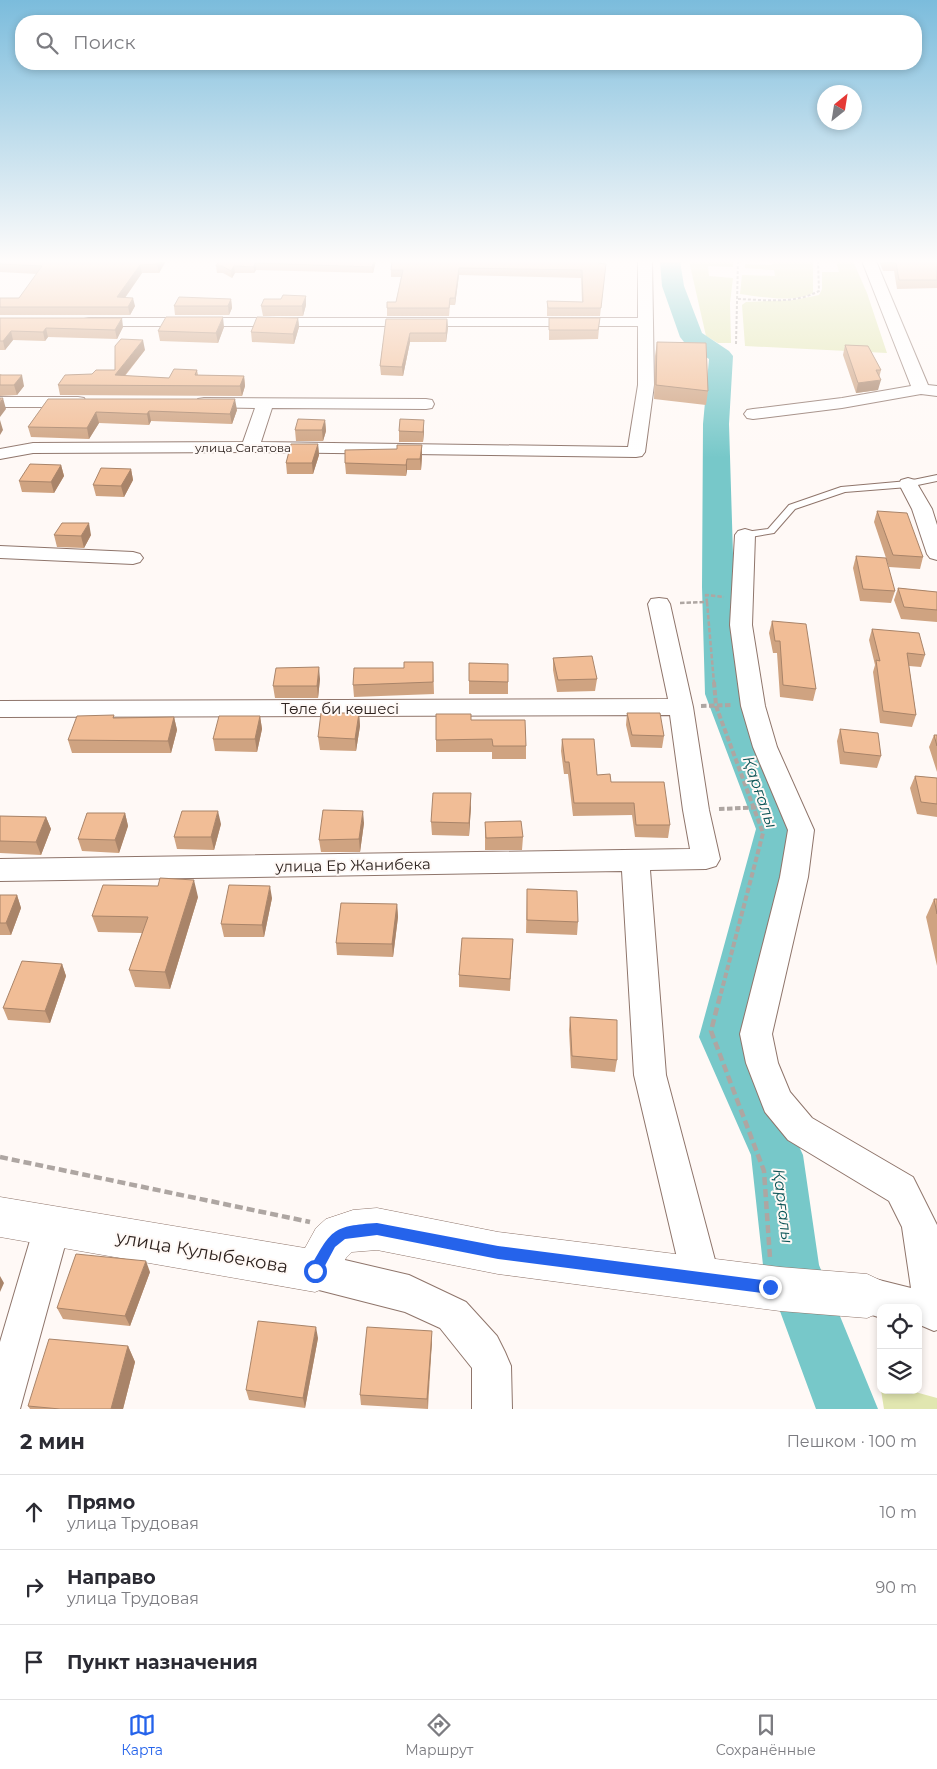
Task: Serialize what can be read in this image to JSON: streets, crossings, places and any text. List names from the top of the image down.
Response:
{
  "streets": {
    "street": [
      "улица Сагатова",
      "Төле би көшесі",
      "улица Ер Жанибека",
      "улица Кулыбекова"
    ]
  },
  "water": ["Қарғалы"],
  "north": "top right",
  "page": {
    "search": "Поиск",
    "heading": ["2 мин", "Пешком · 100 m"],
    "list": [
      ["Прямо", "улица Трудовая", "10 m"],
      ["Направо", "улица Трудовая", "90 m"],
      "Пункт назначения"
    ],
    "nav": ["Карта", "Маршрут", "Сохранённые"]
  }
}
